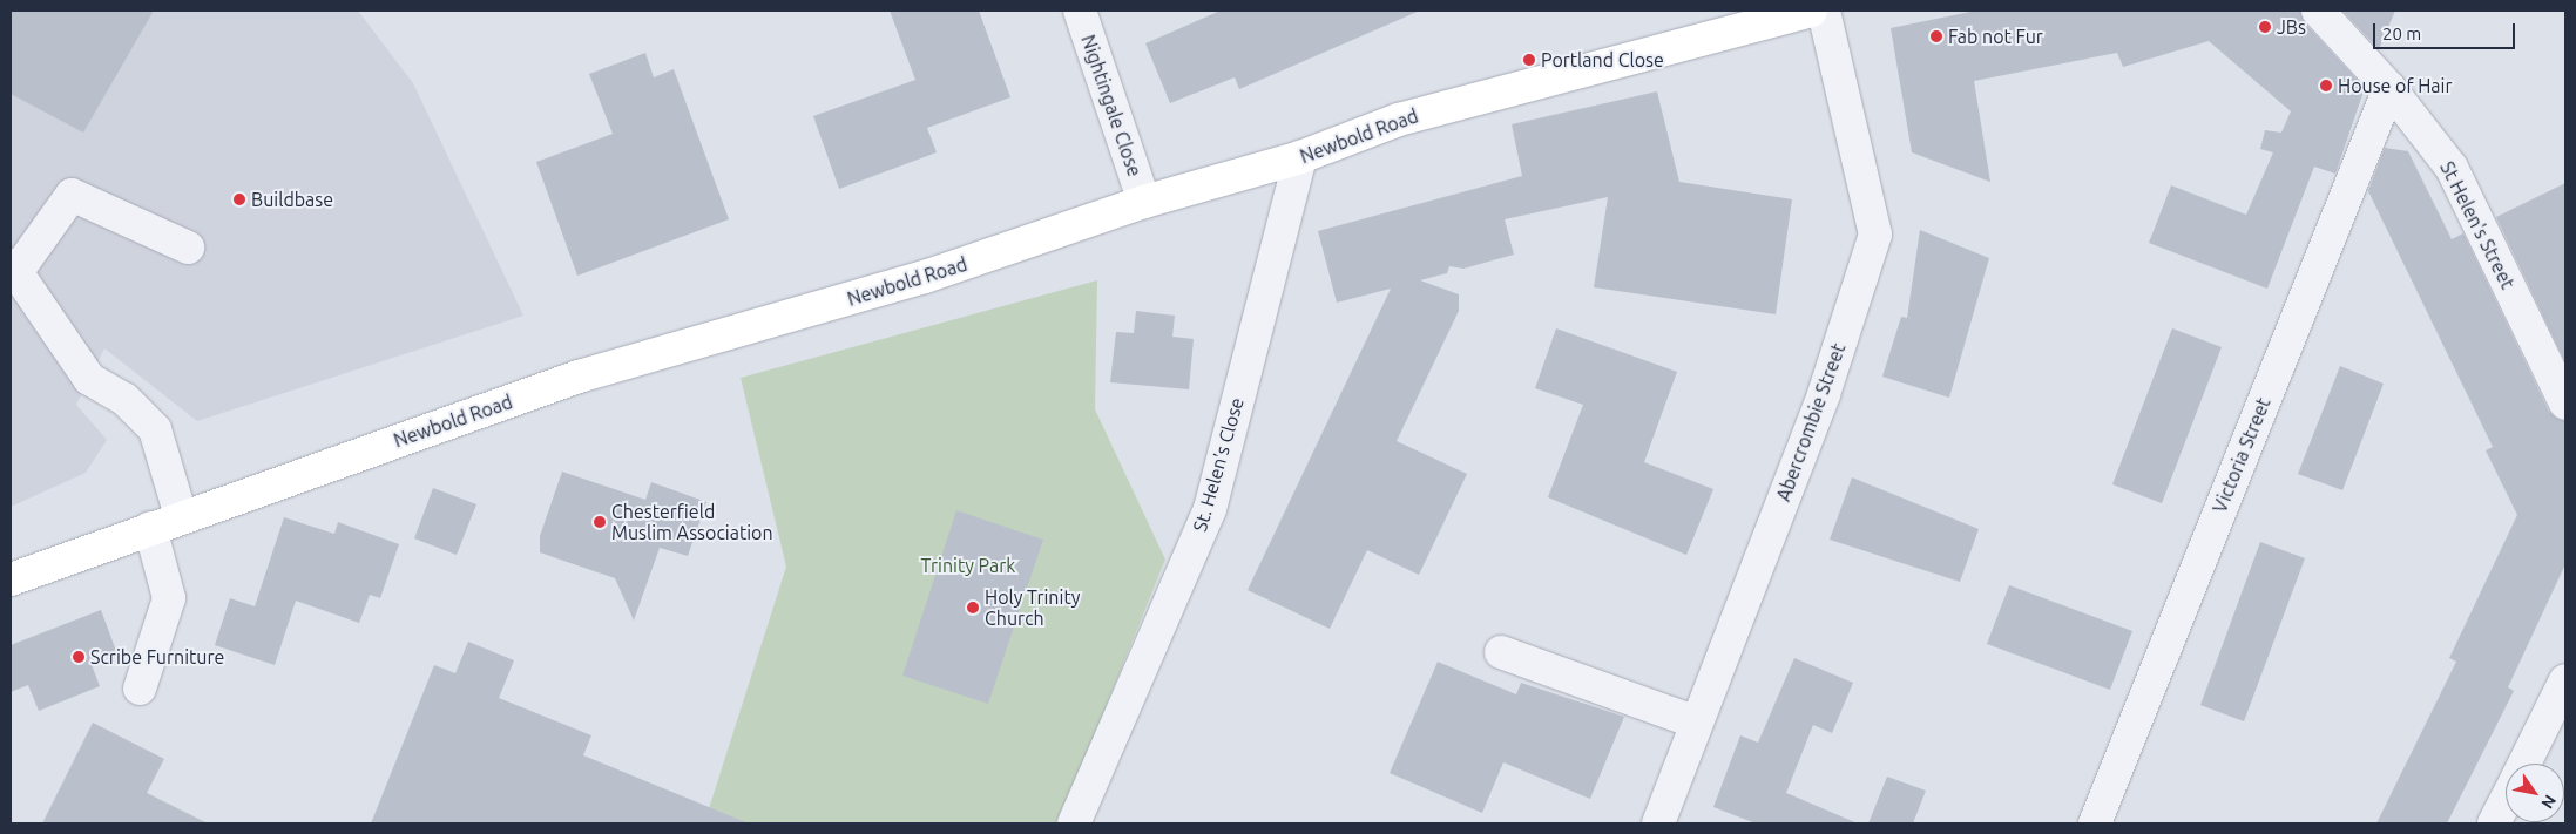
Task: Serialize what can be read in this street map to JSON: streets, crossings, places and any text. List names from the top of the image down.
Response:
{
  "streets": {
    "main road": ["Newbold Road"],
    "street": [
      "Nightingale Close",
      "St Helen's Street",
      "Abercrombie Street",
      "Victoria Street",
      "St. Helen's Close"
    ]
  },
  "crossings": [
    ["Nightingale Close", "Newbold Road"],
    ["Newbold Road", "St. Helen's Close"],
    ["St Helen's Street", "Victoria Street"]
  ],
  "parks": ["Trinity Park"],
  "places": [
    "JBs",
    "Fab not Fur",
    "Portland Close",
    "House of Hair",
    "Buildbase",
    "Chesterfield Muslim Association",
    "Holy Trinity Church",
    "Scribe Furniture"
  ],
  "scale_bar": "20 m",
  "north": "bottom right"
}
